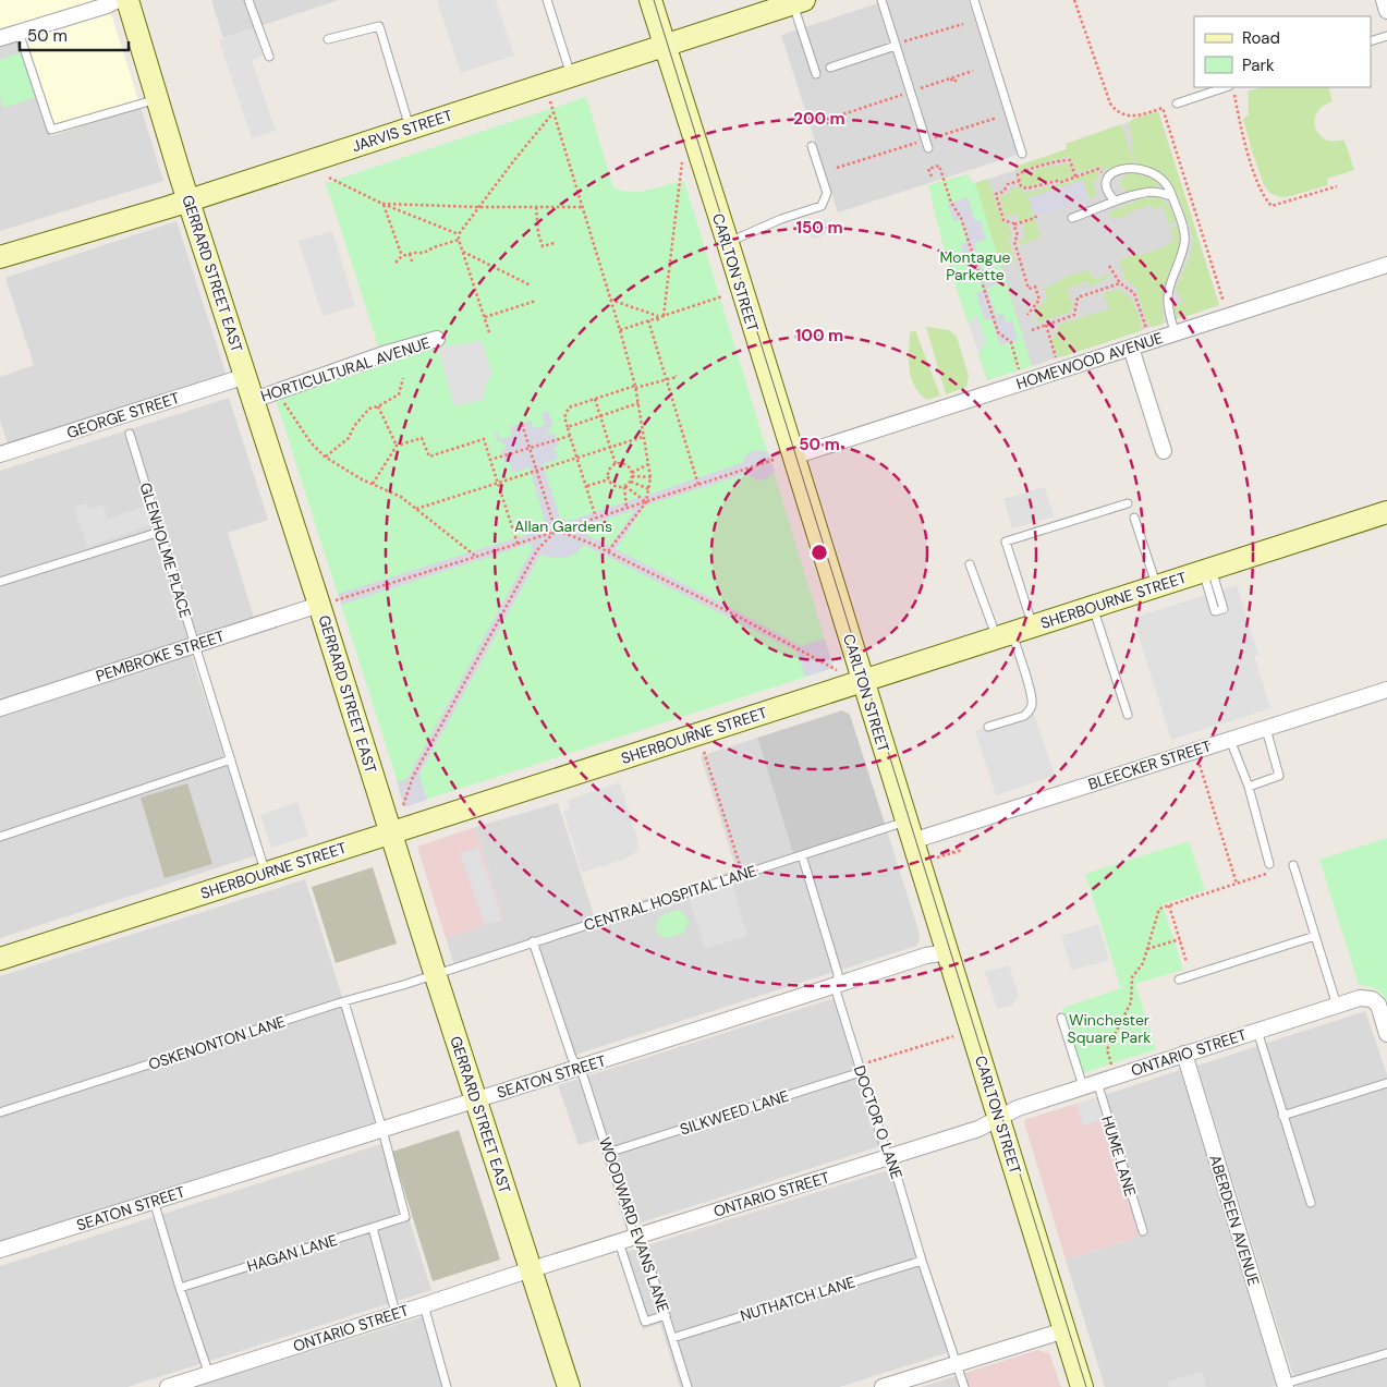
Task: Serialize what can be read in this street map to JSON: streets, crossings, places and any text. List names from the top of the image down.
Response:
{
  "streets": {
    "street": [
      "JARVIS STREET",
      "CARLTON STREET",
      "GERRARD STREET EAST",
      "HOMEWOOD AVENUE",
      "HORTICULTURAL AVENUE",
      "GEORGE STREET",
      "SHERBOURNE STREET",
      "PEMBROKE STREET",
      "BLEECKER STREET",
      "ONTARIO STREET",
      "SEATON STREET",
      "ABERDEEN AVENUE"
    ],
    "lane": [
      "GLENHOLME PLACE",
      "CENTRAL HOSPITAL LANE",
      "OSKENONTON LANE",
      "SILKWEED LANE",
      "DOCTOR O LANE",
      "HUME LANE",
      "WOODWARD EVANS LANE",
      "HAGAN LANE",
      "NUTHATCH LANE"
    ]
  },
  "crossings": [
    ["JARVIS STREET", "CARLTON STREET"],
    ["JARVIS STREET", "GERRARD STREET EAST"],
    ["CARLTON STREET", "HOMEWOOD AVENUE"],
    ["CARLTON STREET", "SHERBOURNE STREET"],
    ["CARLTON STREET", "BLEECKER STREET"],
    ["CARLTON STREET", "CENTRAL HOSPITAL LANE"],
    ["CARLTON STREET", "ONTARIO STREET"],
    ["CARLTON STREET", "SEATON STREET"],
    ["GERRARD STREET EAST", "HORTICULTURAL AVENUE"],
    ["GERRARD STREET EAST", "GEORGE STREET"],
    ["GERRARD STREET EAST", "SHERBOURNE STREET"],
    ["GERRARD STREET EAST", "PEMBROKE STREET"],
    ["GERRARD STREET EAST", "CENTRAL HOSPITAL LANE"],
    ["GERRARD STREET EAST", "OSKENONTON LANE"],
    ["GERRARD STREET EAST", "ONTARIO STREET"],
    ["GERRARD STREET EAST", "SEATON STREET"],
    ["GLENHOLME PLACE", "SHERBOURNE STREET"],
    ["GLENHOLME PLACE", "PEMBROKE STREET"],
    ["BLEECKER STREET", "CENTRAL HOSPITAL LANE"],
    ["CENTRAL HOSPITAL LANE", "OSKENONTON LANE"],
    ["CENTRAL HOSPITAL LANE", "DOCTOR O LANE"],
    ["CENTRAL HOSPITAL LANE", "WOODWARD EVANS LANE"],
    ["ONTARIO STREET", "DOCTOR O LANE"],
    ["ONTARIO STREET", "HUME LANE"],
    ["ONTARIO STREET", "ABERDEEN AVENUE"],
    ["ONTARIO STREET", "WOODWARD EVANS LANE"],
    ["SEATON STREET", "DOCTOR O LANE"],
    ["SEATON STREET", "WOODWARD EVANS LANE"],
    ["SEATON STREET", "HAGAN LANE"],
    ["SILKWEED LANE", "DOCTOR O LANE"],
    ["SILKWEED LANE", "WOODWARD EVANS LANE"],
    ["DOCTOR O LANE", "NUTHATCH LANE"],
    ["WOODWARD EVANS LANE", "NUTHATCH LANE"]
  ],
  "parks": ["Montague Parkette", "Allan Gardens", "Winchester Square Park"],
  "legend": ["Road", "Park"],
  "scale_bar": "50 m",
  "rings": [
    "200 m",
    "150 m",
    "100 m",
    "50 m"
  ]
}
